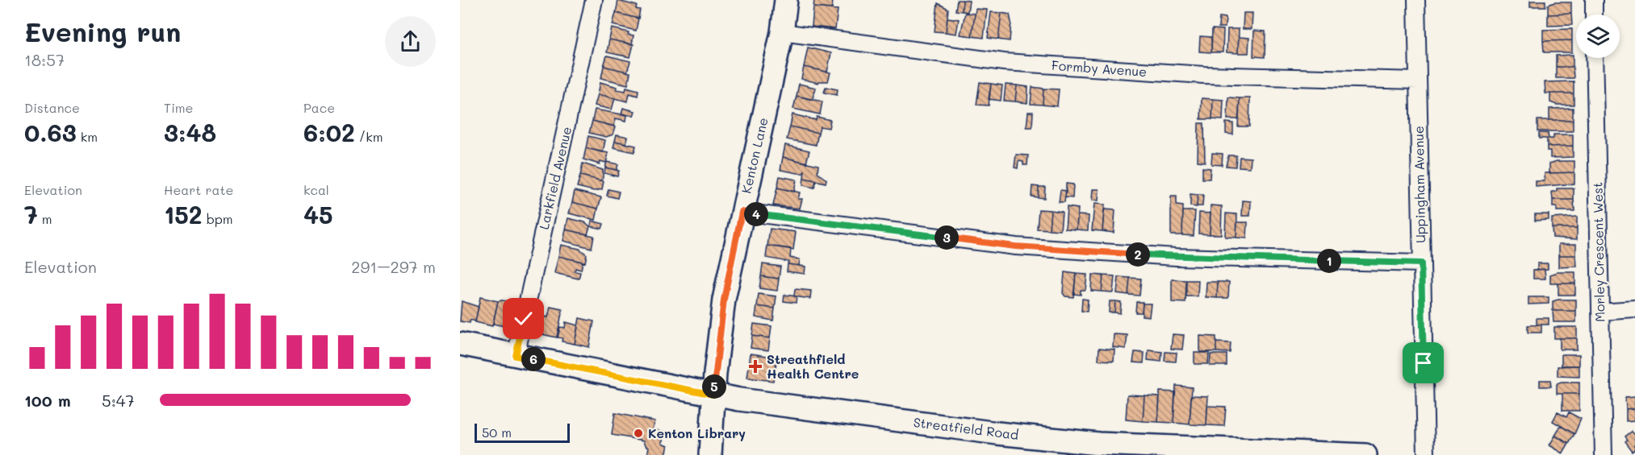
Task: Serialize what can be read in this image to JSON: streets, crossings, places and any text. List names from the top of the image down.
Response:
{
  "streets": {
    "street": [
      "Formby Avenue",
      "Kenton Lane",
      "Larkfield Avenue",
      "Uppingham Avenue",
      "Morley Crescent West",
      "Streatfield Road"
    ]
  },
  "crossings": [
    ["Formby Avenue", "Kenton Lane"],
    ["Formby Avenue", "Uppingham Avenue"],
    ["Kenton Lane", "Streatfield Road"],
    ["Larkfield Avenue", "Streatfield Road"]
  ],
  "places": {
    "health": ["Streathfield Health Centre"],
    "other": ["Kenton Library"]
  },
  "scale_bar": "50 m",
  "page": {
    "heading": ["Evening run", "18:57"],
    "stats": [
      ["Distance", "0.63 km"],
      ["Time", "3:48"],
      ["Pace", "6:02 /km"],
      ["Elevation", "7 m"],
      ["Heart rate", "152 bpm"],
      ["kcal", "45"]
    ],
    "pins": [
      "4",
      "3",
      "2",
      "1",
      "6",
      "5"
    ],
    "chart": ["Elevation", "291–297 m"],
    "list": [
      {
        "name": "100 m",
        "note": "5:47"
      }
    ],
    "scale": "50 m"
  }
}
